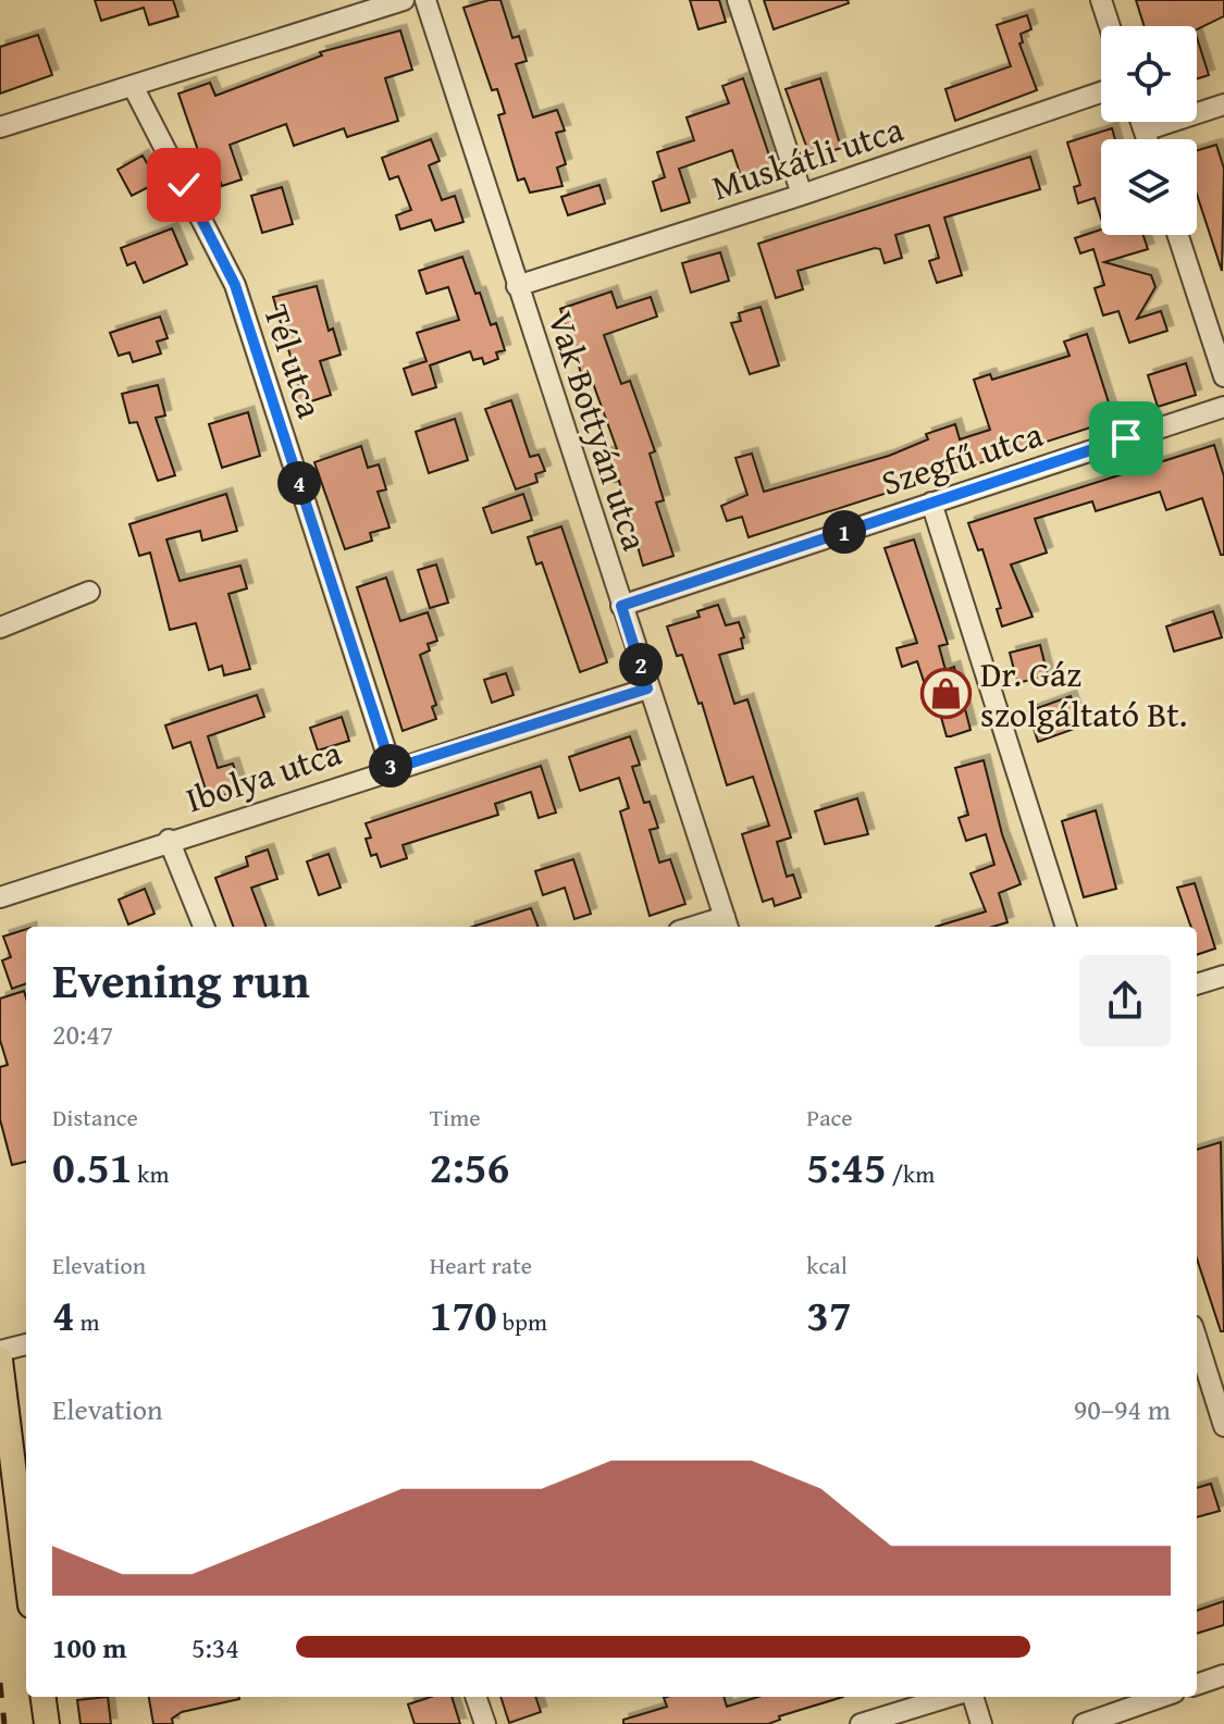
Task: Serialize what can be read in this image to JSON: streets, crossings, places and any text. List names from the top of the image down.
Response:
{
  "streets": {
    "street": [
      "Muskátli utca",
      "Tél utca",
      "Vak Bottyán utca",
      "Szegfű utca",
      "Ibolya utca"
    ]
  },
  "crossings": [
    ["Muskátli utca", "Vak Bottyán utca"],
    ["Tél utca", "Ibolya utca"],
    ["Vak Bottyán utca", "Szegfű utca"],
    ["Vak Bottyán utca", "Ibolya utca"]
  ],
  "places": {
    "shop": ["Dr. Gáz szolgáltató Bt."]
  },
  "page": {
    "pins": [
      "4",
      "1",
      "2",
      "3"
    ],
    "heading": ["Evening run", "20:47"],
    "stats": [
      ["Distance", "0.51 km"],
      ["Time", "2:56"],
      ["Pace", "5:45 /km"],
      ["Elevation", "4 m"],
      ["Heart rate", "170 bpm"],
      ["kcal", "37"]
    ],
    "chart": ["Elevation", "90–94 m"],
    "list": [
      {
        "name": "100 m",
        "note": "5:34"
      }
    ]
  }
}
